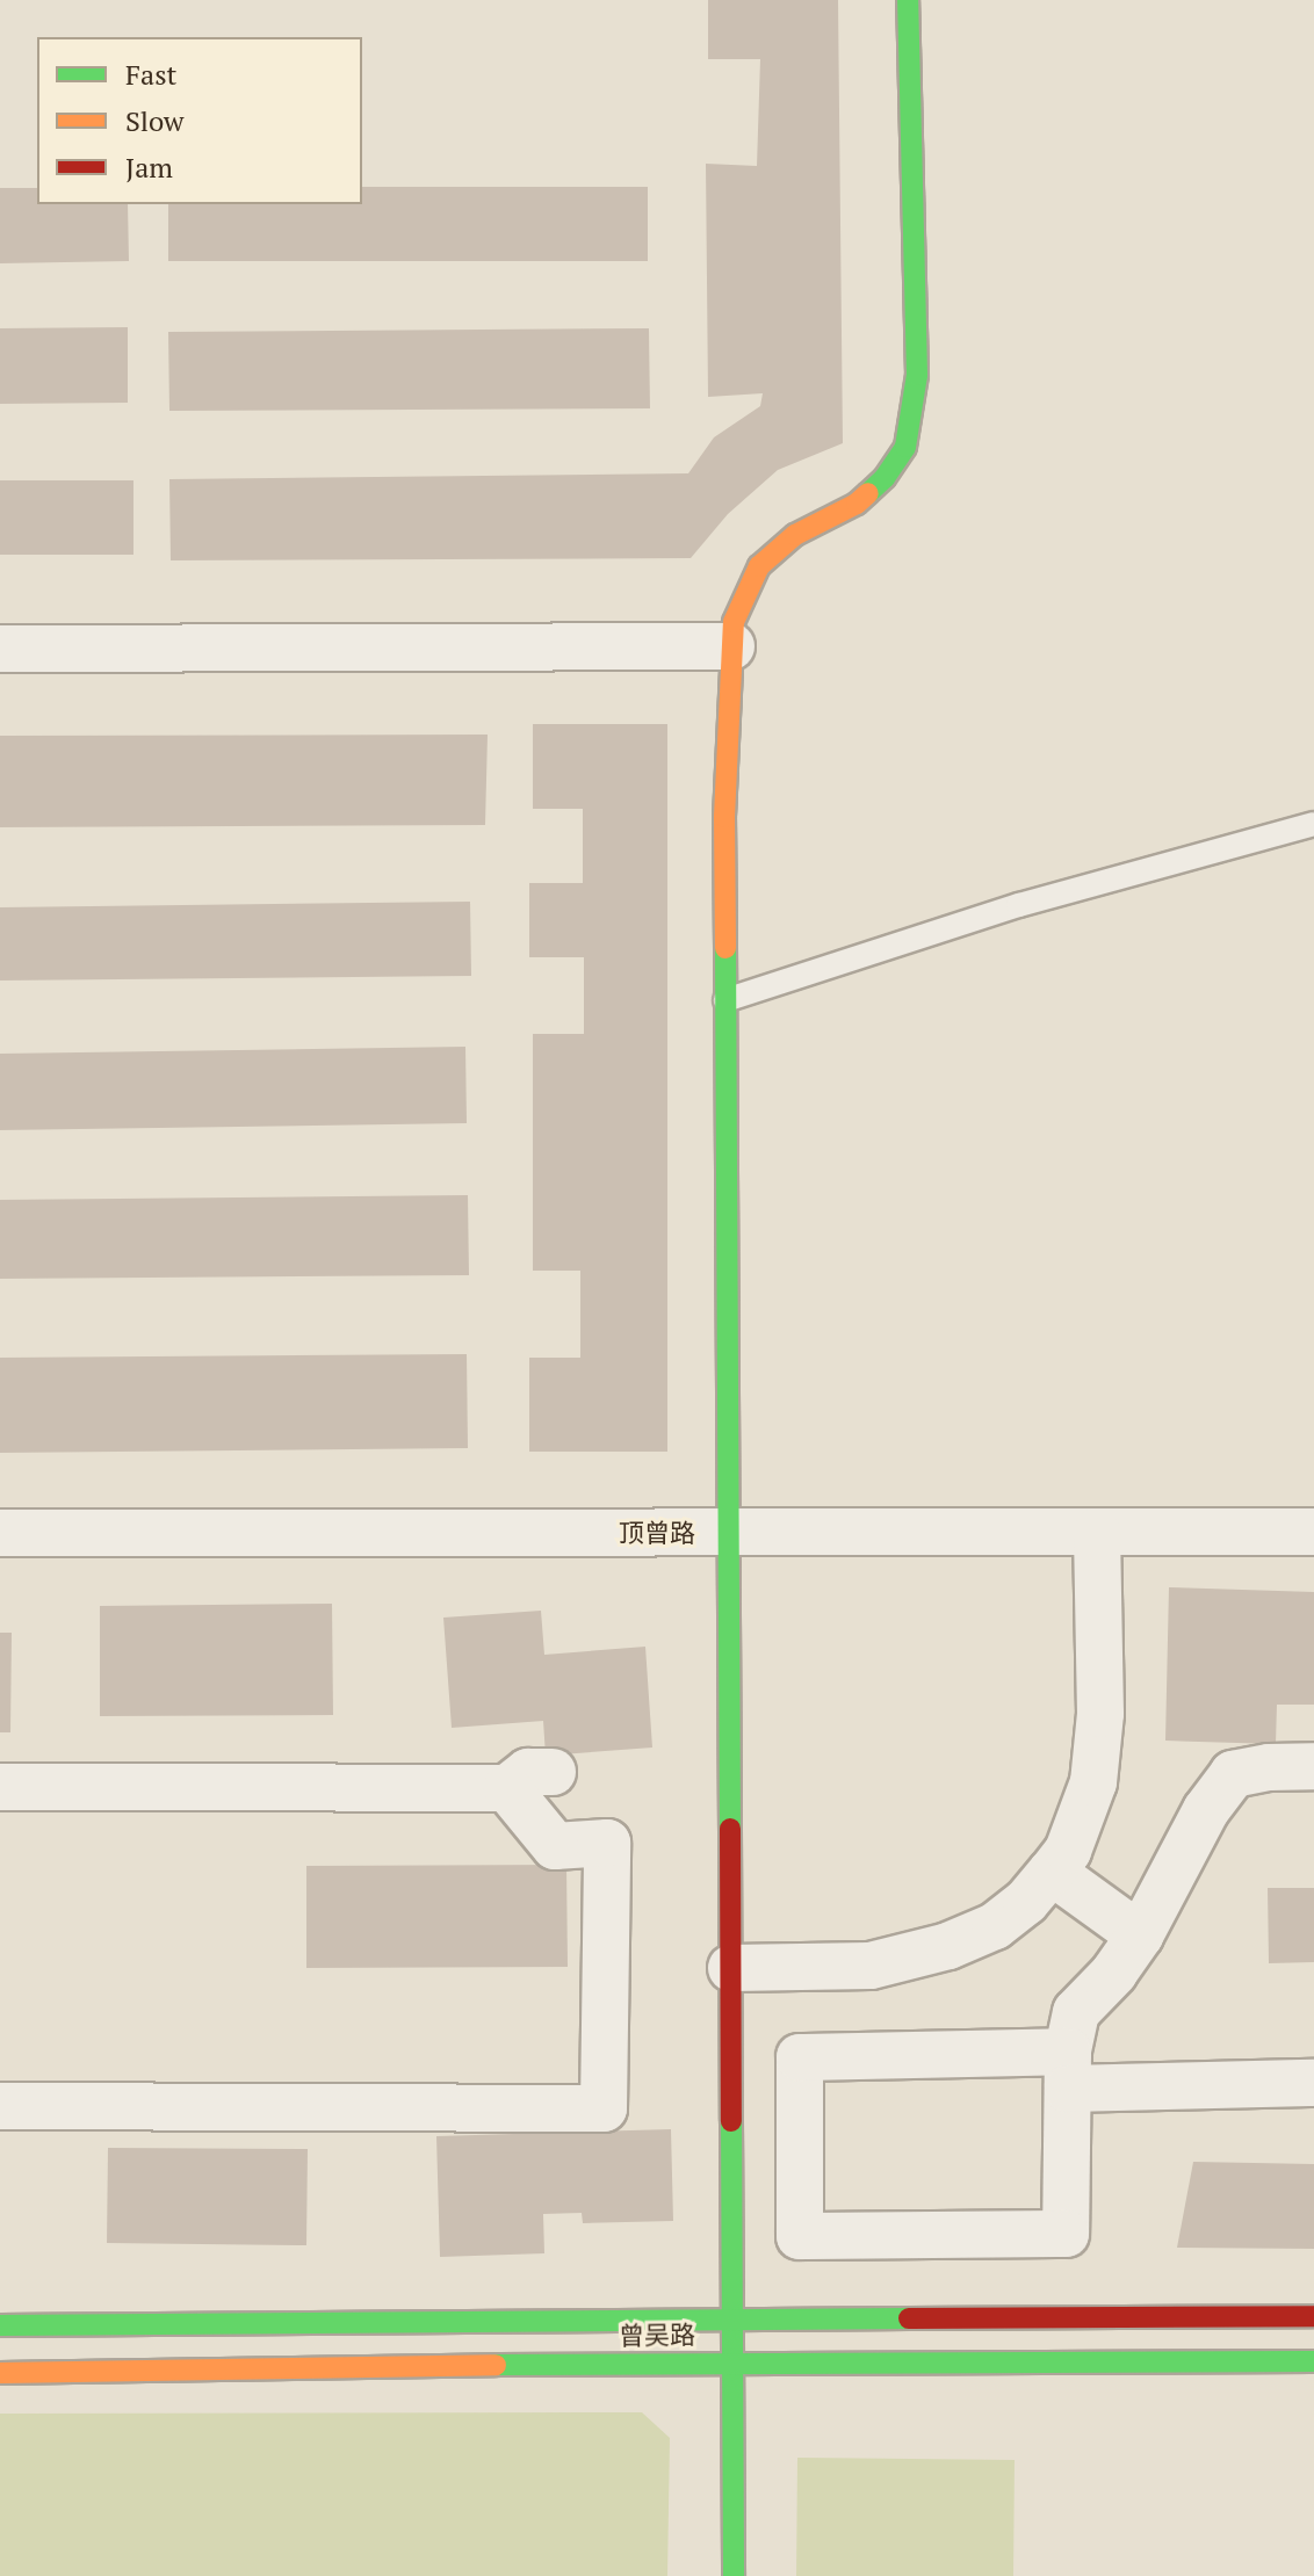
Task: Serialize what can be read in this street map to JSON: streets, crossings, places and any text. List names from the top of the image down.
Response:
{
  "streets": {
    "street": ["顶曾路", "曾吴路"]
  },
  "legend": ["Fast", "Slow", "Jam"]
}
